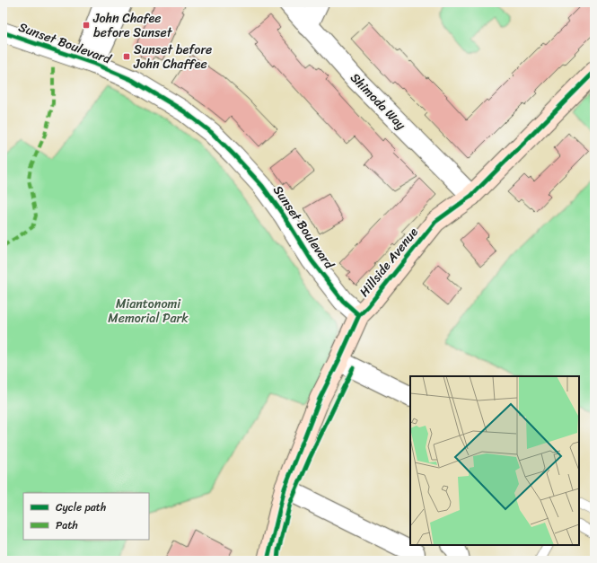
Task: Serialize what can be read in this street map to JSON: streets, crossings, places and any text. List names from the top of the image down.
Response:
{
  "streets": {
    "street": ["Sunset Boulevard", "Shimoda Way", "Hillside Avenue"]
  },
  "crossings": [
    ["Sunset Boulevard", "Hillside Avenue"],
    ["Shimoda Way", "Hillside Avenue"]
  ],
  "parks": ["Miantonomi Memorial Park"],
  "places": {
    "transit": ["John Chafee before Sunset", "Sunset before John Chaffee"]
  },
  "legend": ["Cycle path", "Path"]
}
